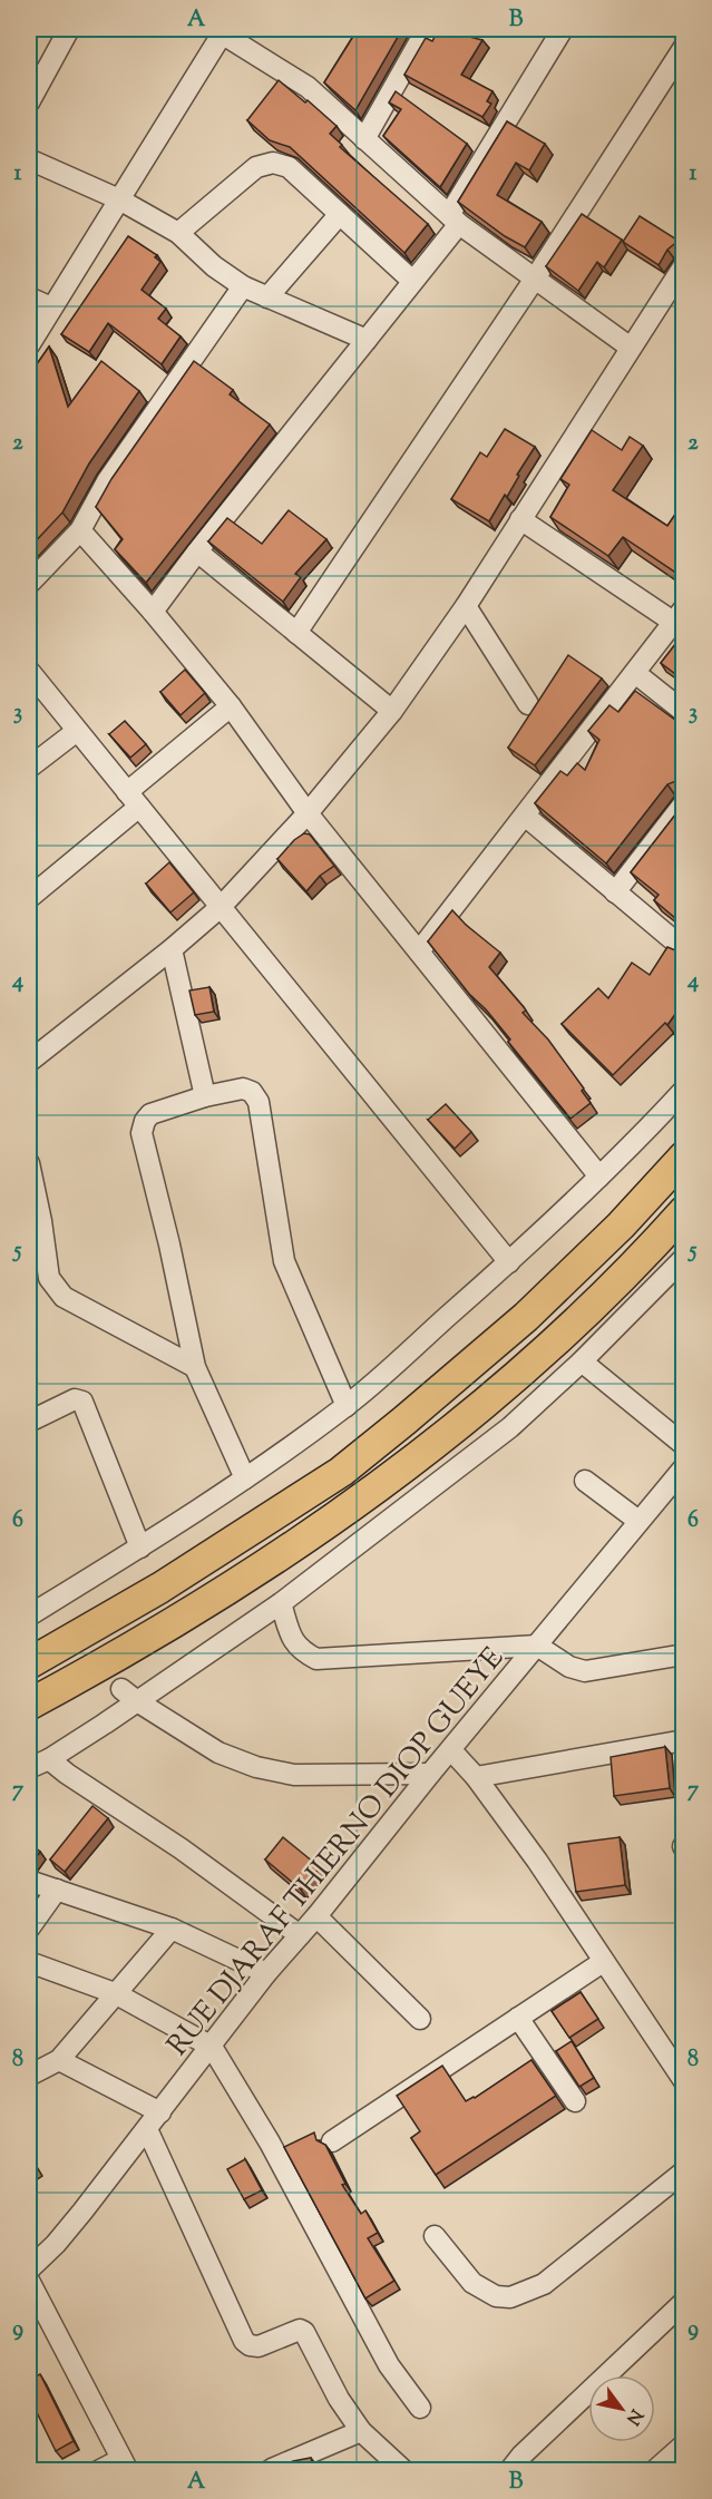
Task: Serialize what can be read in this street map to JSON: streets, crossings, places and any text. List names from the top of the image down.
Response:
{
  "streets": {
    "street": ["RUE DJARAF THIERNO DIOP GUEYE"]
  },
  "north": "bottom right",
  "grid": {
    "columns": ["A", "B"],
    "rows": [
      "1",
      "2",
      "3",
      "4",
      "5",
      "6",
      "7",
      "8",
      "9"
    ]
  }
}
